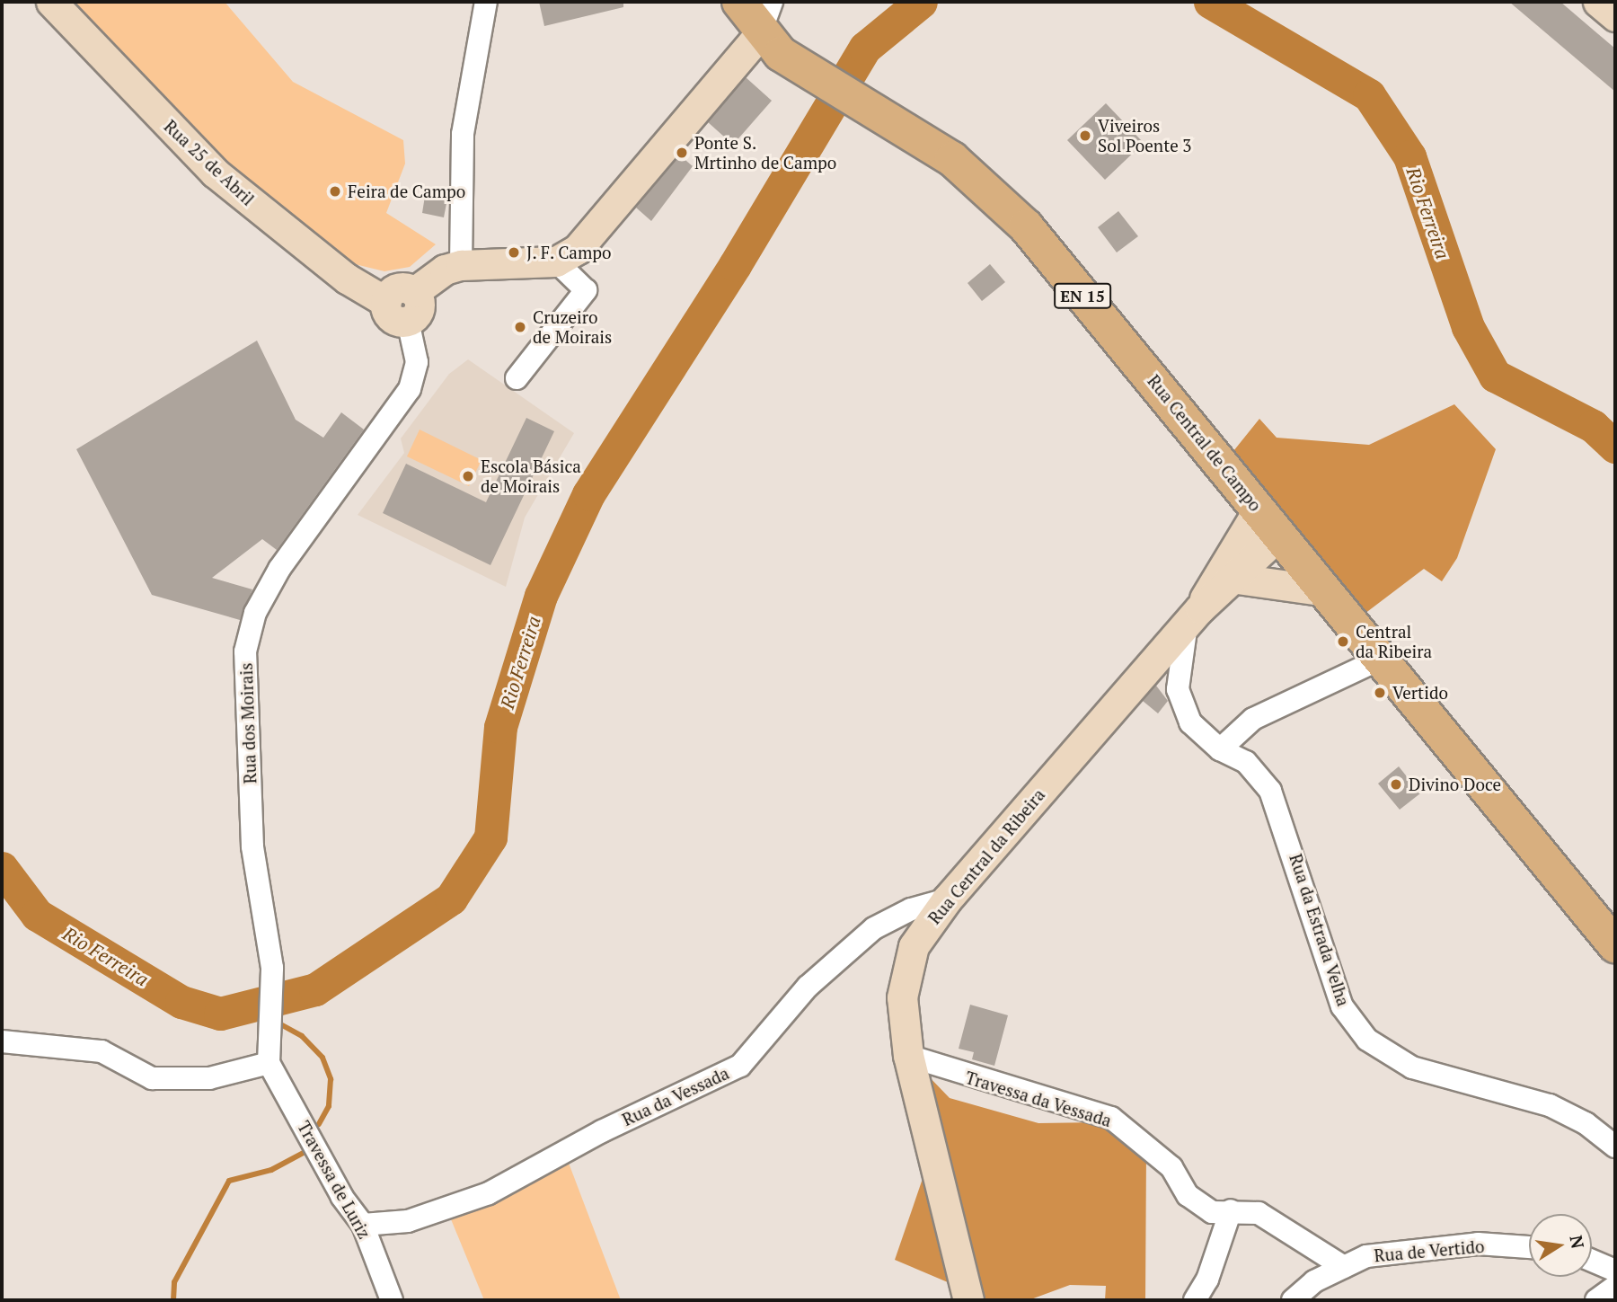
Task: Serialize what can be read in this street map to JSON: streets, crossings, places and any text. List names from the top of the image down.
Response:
{
  "streets": {
    "main road": ["EN 15", "Rua Central de Campo"],
    "street": [
      "Rua 25 de Abril",
      "Rua dos Moirais",
      "Rua Central da Ribeira",
      "Rua da Estrada Velha",
      "Rua da Vessada",
      "Travessa da Vessada",
      "Travessa de Luriz",
      "Rua de Vertido"
    ]
  },
  "crossings": [
    ["Rua 25 de Abril", "Rua dos Moirais"],
    ["Rua Central de Campo", "Rua Central da Ribeira"],
    ["Rua dos Moirais", "Travessa de Luriz"],
    ["Rua Central da Ribeira", "Rua da Estrada Velha"],
    ["Rua Central da Ribeira", "Rua da Vessada"],
    ["Rua Central da Ribeira", "Travessa da Vessada"],
    ["Rua da Vessada", "Travessa de Luriz"],
    ["Travessa da Vessada", "Rua de Vertido"]
  ],
  "water": ["Rio Ferreira"],
  "places": [
    "Viveiros Sol Poente 3",
    "Ponte S. Mrtinho de Campo",
    "Feira de Campo",
    "J. F. Campo",
    "Cruzeiro de Moirais",
    "Escola Básica de Moirais",
    "Central da Ribeira",
    "Vertido",
    "Divino Doce"
  ],
  "north": "right"
}
